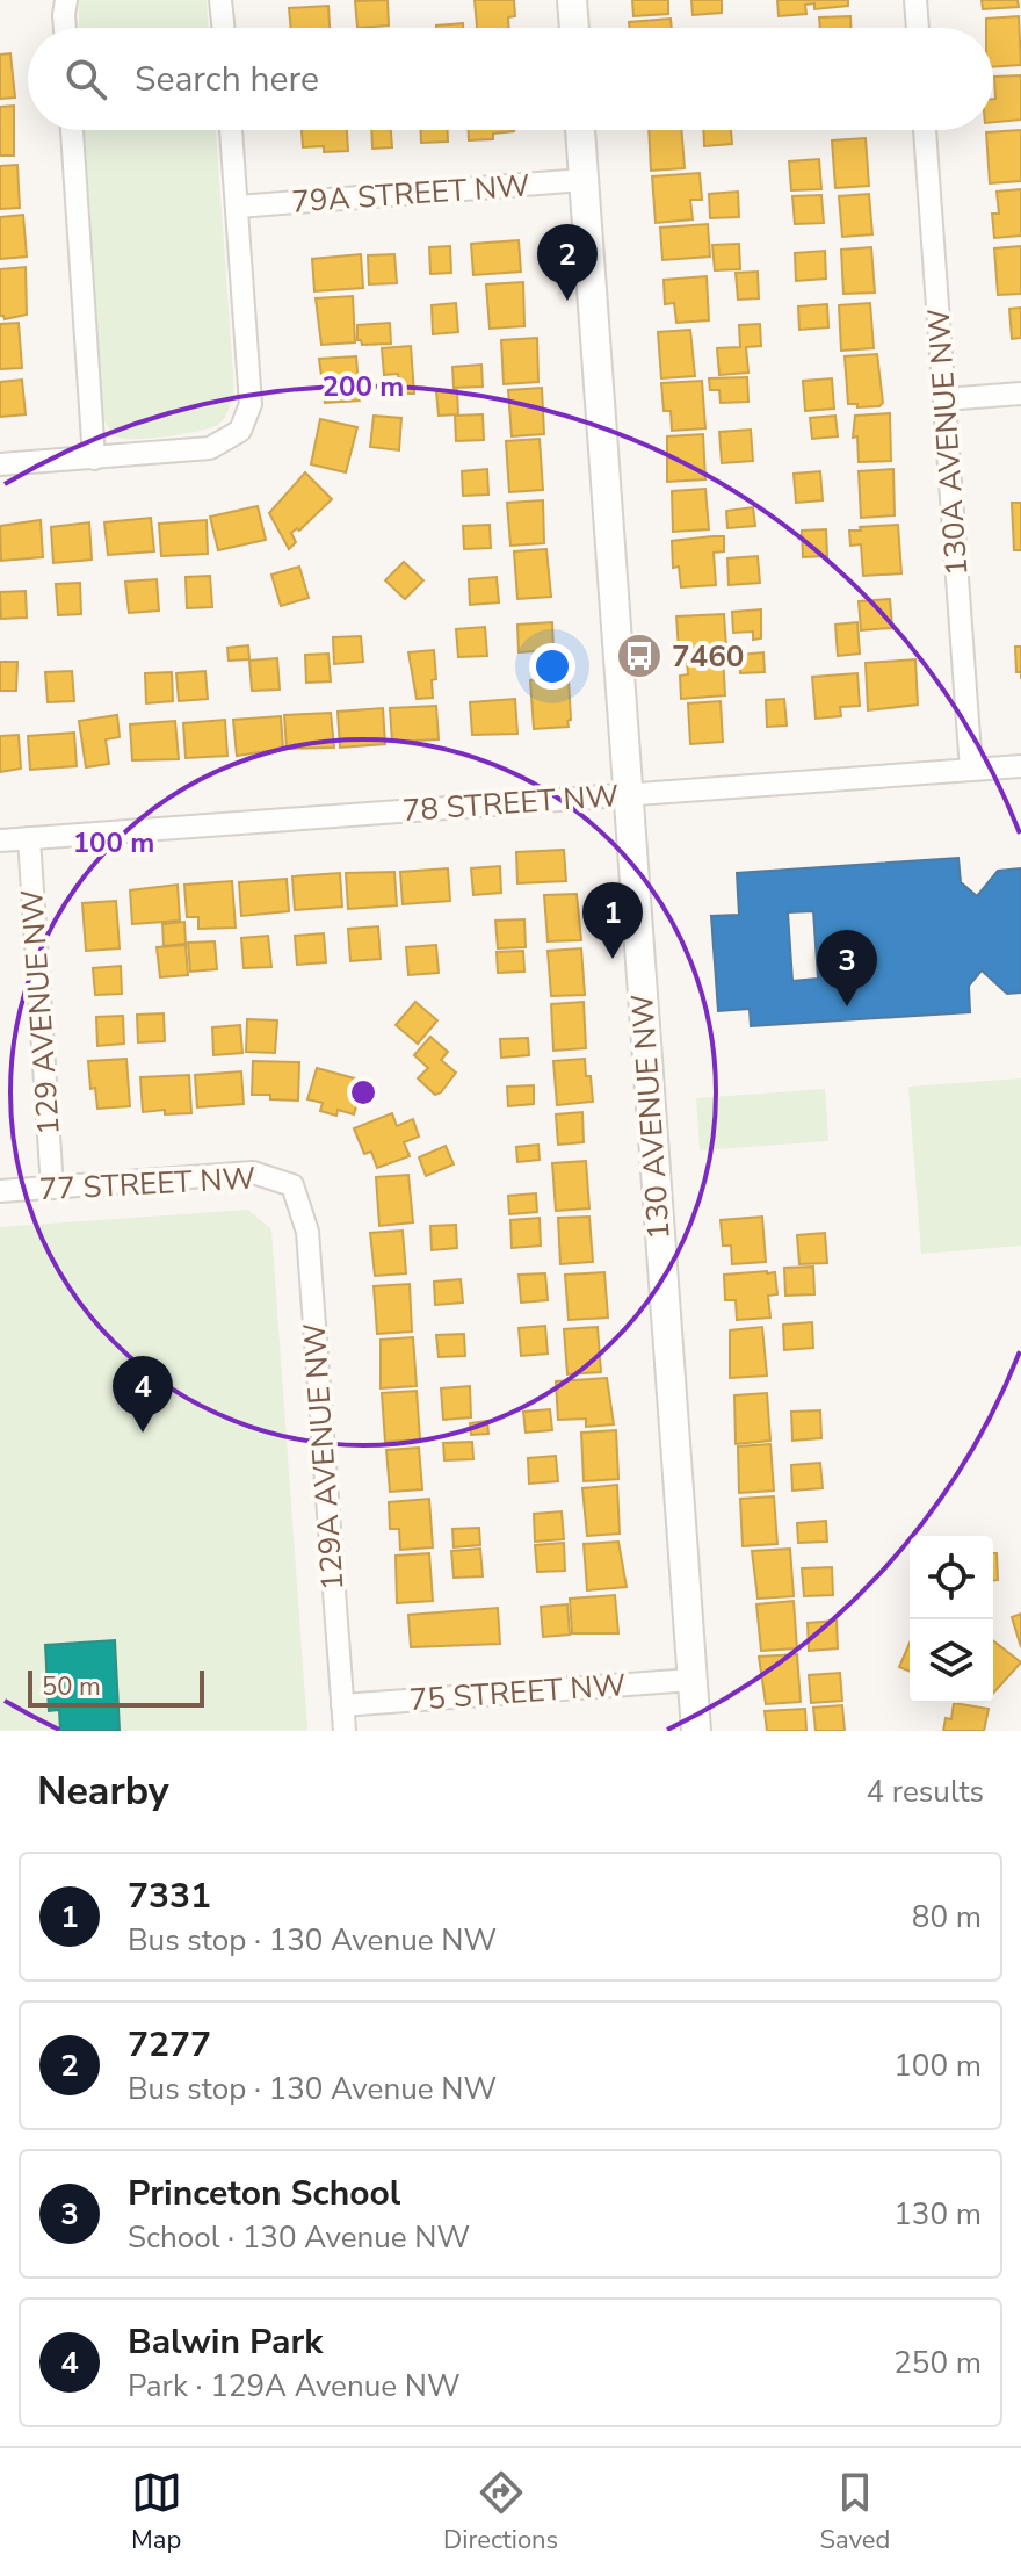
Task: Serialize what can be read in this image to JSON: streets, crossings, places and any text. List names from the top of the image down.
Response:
{
  "streets": {
    "street": [
      "79A STREET NW",
      "130A AVENUE NW",
      "78 STREET NW",
      "129 AVENUE NW",
      "130 AVENUE NW",
      "77 STREET NW",
      "129A AVENUE NW",
      "75 STREET NW"
    ]
  },
  "crossings": [
    ["79A STREET NW", "130 AVENUE NW"],
    ["130A AVENUE NW", "78 STREET NW"],
    ["78 STREET NW", "129 AVENUE NW"],
    ["78 STREET NW", "130 AVENUE NW"],
    ["129 AVENUE NW", "77 STREET NW"],
    ["130 AVENUE NW", "75 STREET NW"],
    ["77 STREET NW", "129A AVENUE NW"],
    ["129A AVENUE NW", "75 STREET NW"]
  ],
  "places": {
    "bus stop": ["7460"]
  },
  "scale_bar": "50 m",
  "page": {
    "search": "Search here",
    "pins": [
      "2",
      "1",
      "3",
      "4"
    ],
    "scale": "50 m",
    "heading": ["Nearby", "4 results"],
    "list": [
      {
        "mark": "1",
        "name": "7331",
        "note": "Bus stop · 130 Avenue NW",
        "value": "80 m"
      },
      {
        "mark": "2",
        "name": "7277",
        "note": "Bus stop · 130 Avenue NW",
        "value": "100 m"
      },
      {
        "mark": "3",
        "name": "Princeton School",
        "note": "School · 130 Avenue NW",
        "value": "130 m"
      },
      {
        "mark": "4",
        "name": "Balwin Park",
        "note": "Park · 129A Avenue NW",
        "value": "250 m"
      }
    ],
    "nav": ["Map", "Directions", "Saved"]
  },
  "rings": ["200 m", "100 m"]
}
